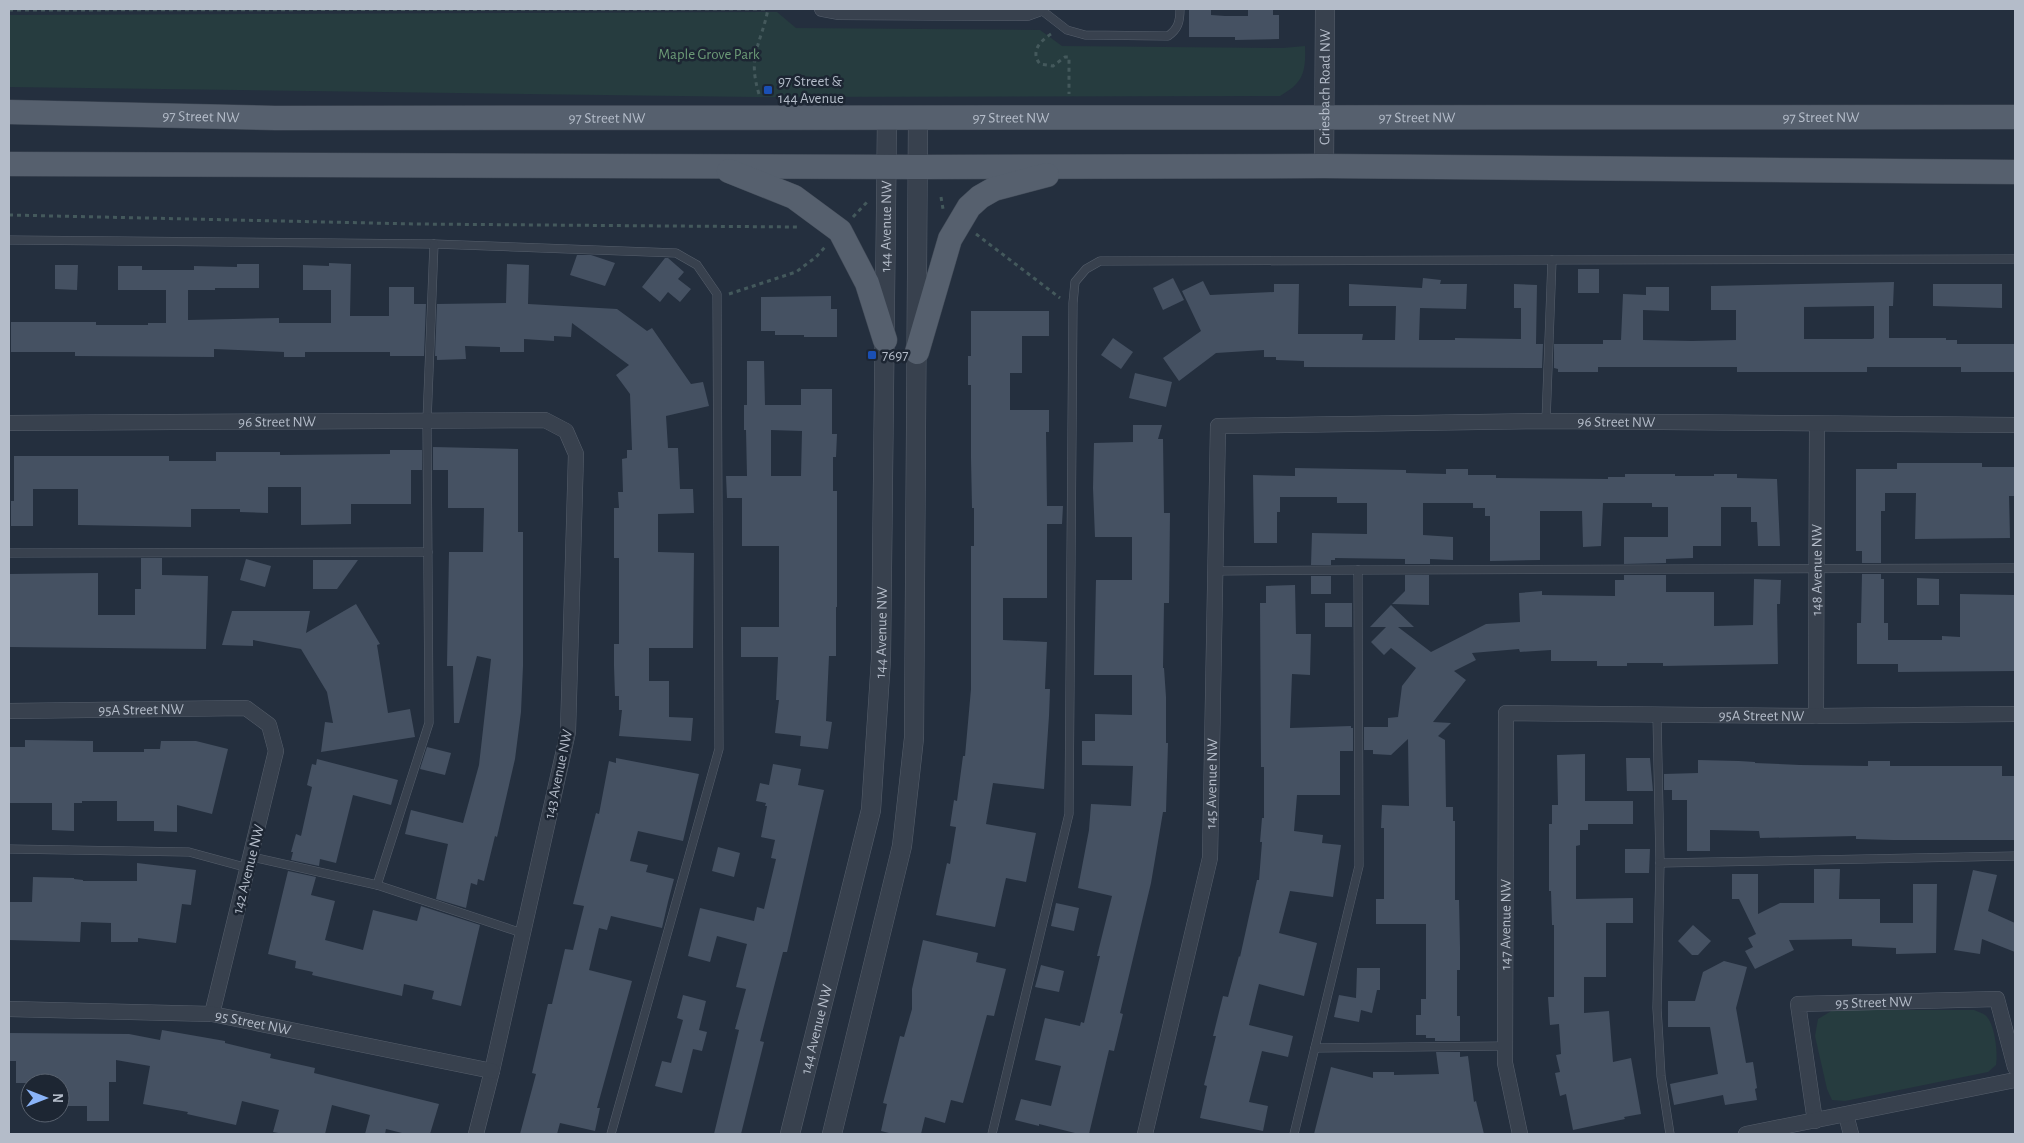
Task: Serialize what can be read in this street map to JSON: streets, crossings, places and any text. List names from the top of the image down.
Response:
{
  "streets": {
    "main road": ["97 Street NW"],
    "street": [
      "Griesbach Road NW",
      "144 Avenue NW",
      "96 Street NW",
      "148 Avenue NW",
      "95A Street NW",
      "143 Avenue NW",
      "145 Avenue NW",
      "142 Avenue NW",
      "147 Avenue NW",
      "95 Street NW"
    ]
  },
  "crossings": [
    ["Griesbach Road NW", "97 Street NW"],
    ["97 Street NW", "144 Avenue NW"],
    ["96 Street NW", "148 Avenue NW"],
    ["96 Street NW", "143 Avenue NW"],
    ["96 Street NW", "145 Avenue NW"],
    ["148 Avenue NW", "95A Street NW"],
    ["95A Street NW", "142 Avenue NW"],
    ["95A Street NW", "147 Avenue NW"],
    ["143 Avenue NW", "95 Street NW"],
    ["142 Avenue NW", "95 Street NW"]
  ],
  "parks": ["Maple Grove Park"],
  "places": {
    "transit": ["97 Street & 144 Avenue", "7697"]
  },
  "north": "right"
}
